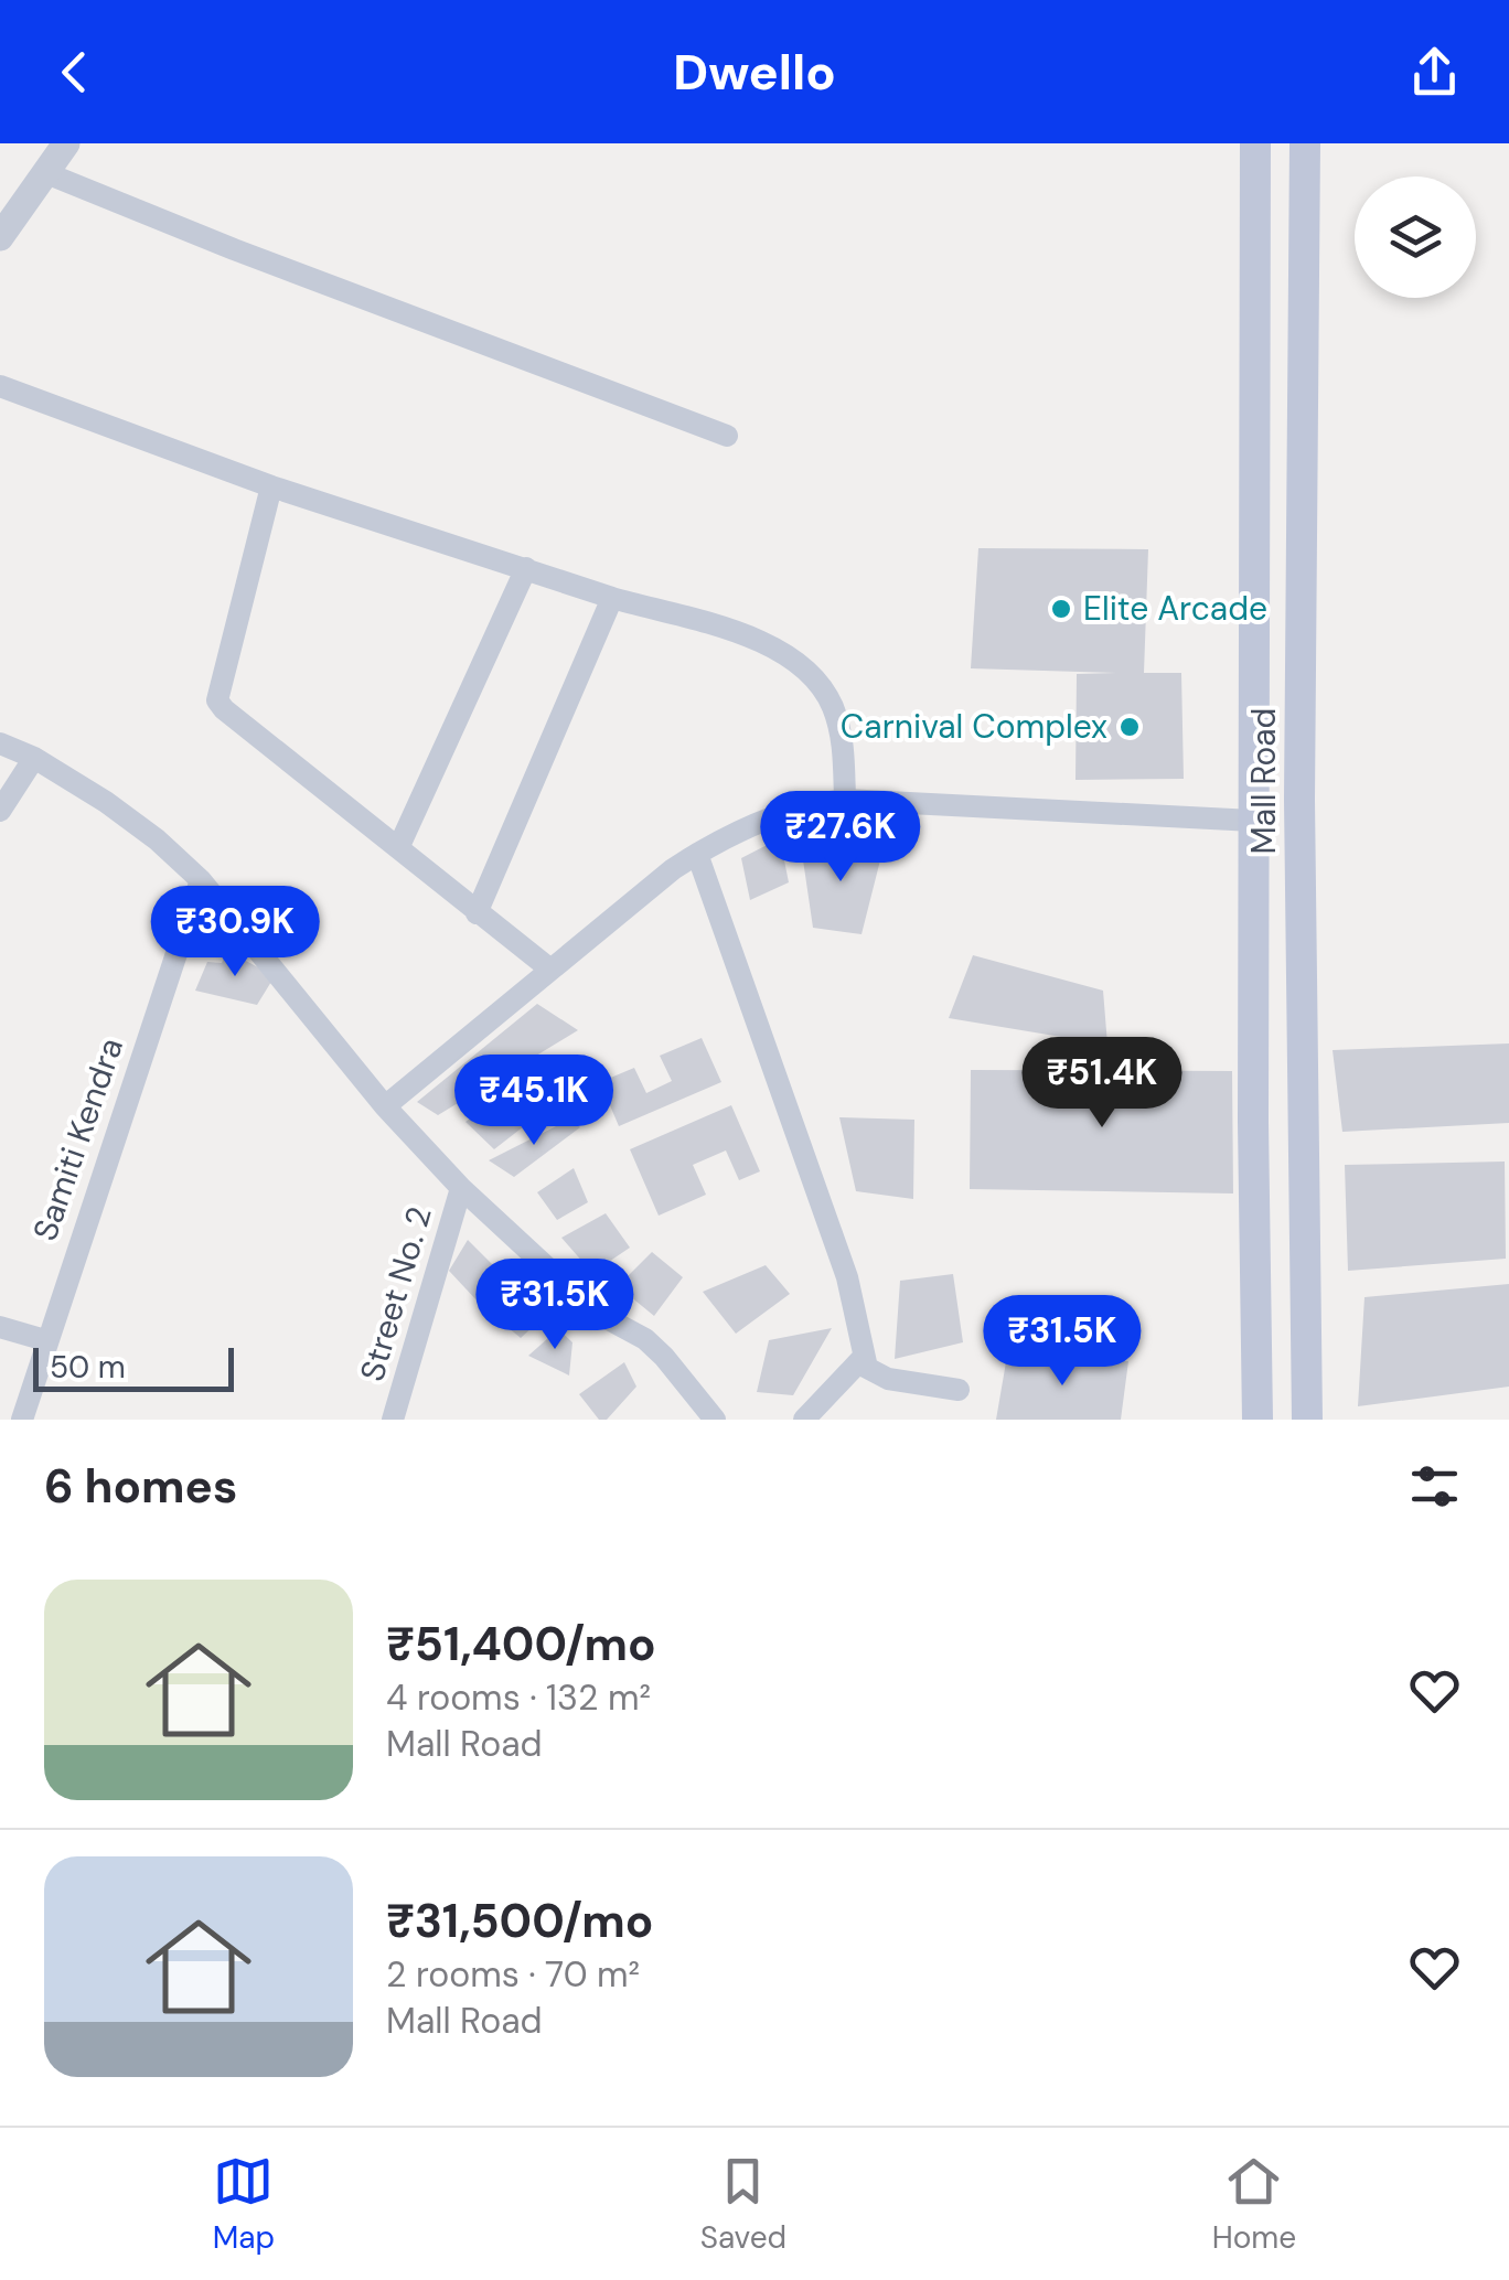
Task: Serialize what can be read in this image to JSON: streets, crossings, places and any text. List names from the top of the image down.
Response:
{
  "streets": {
    "main road": ["Mall Road"],
    "street": ["Samiti Kendra", "Street No. 2"]
  },
  "places": ["Elite Arcade", "Carnival Complex"],
  "scale_bar": "50 m",
  "page": {
    "header": "Dwello",
    "price": [
      "₹27.6K",
      "₹30.9K",
      "₹51.4K",
      "₹45.1K",
      "₹31.5K",
      "₹31.5K"
    ],
    "scale": "50 m",
    "heading": "6 homes",
    "list": [
      {
        "name": "₹51,400/mo",
        "note": "4 rooms · 132 m² · Mall Road"
      },
      {
        "name": "₹31,500/mo",
        "note": "2 rooms · 70 m² · Mall Road"
      }
    ],
    "tabs": ["Map", "Saved", "Home"]
  }
}
